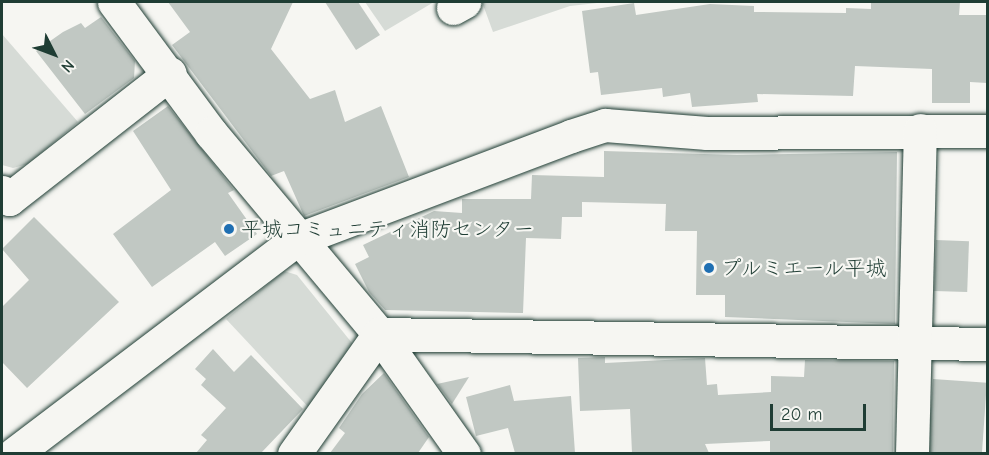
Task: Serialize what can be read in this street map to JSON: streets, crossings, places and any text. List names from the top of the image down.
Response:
{
  "places": ["平城コミュニティ消防センター", "プルミエール平城"],
  "scale_bar": "20 m",
  "north": "bottom right"
}
